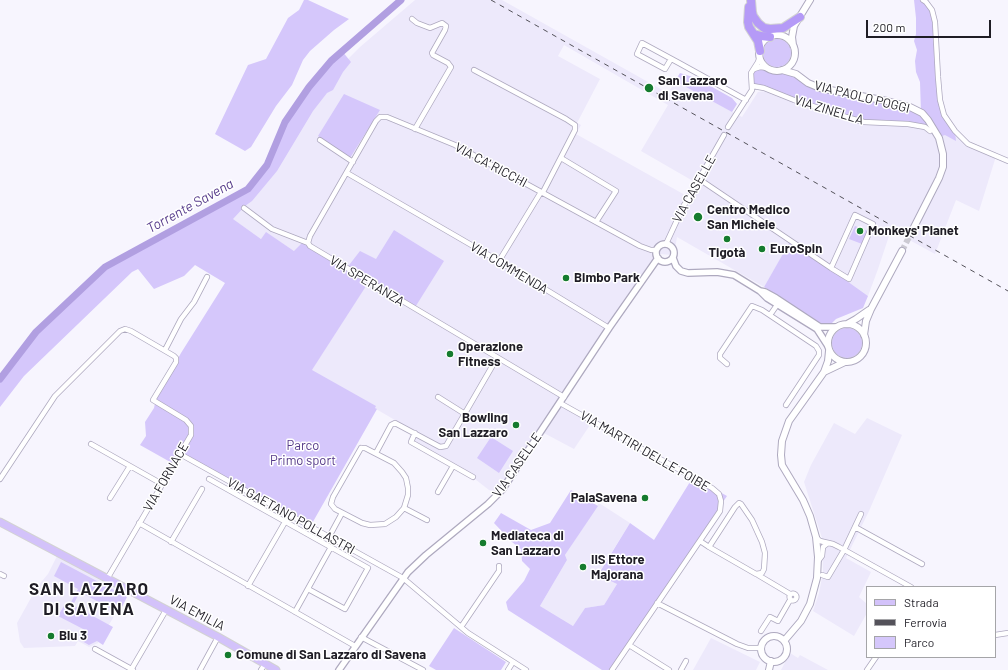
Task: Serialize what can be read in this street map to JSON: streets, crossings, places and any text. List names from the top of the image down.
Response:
{
  "streets": {
    "main road": ["VIA PAOLO POGGI", "VIA EMILIA"],
    "street": [
      "VIA ZINELLA",
      "VIA CA' RICCHI",
      "VIA CASELLE",
      "VIA COMMENDA",
      "VIA SPERANZA",
      "VIA MARTIRI DELLE FOIBE",
      "VIA FORNACE",
      "VIA GAETANO POLLASTRI"
    ]
  },
  "crossings": [
    ["VIA CA' RICCHI", "VIA CASELLE"],
    ["VIA CASELLE", "VIA COMMENDA"],
    ["VIA CASELLE", "VIA SPERANZA"],
    ["VIA CASELLE", "VIA MARTIRI DELLE FOIBE"],
    ["VIA CASELLE", "VIA GAETANO POLLASTRI"],
    ["VIA FORNACE", "VIA GAETANO POLLASTRI"],
    ["VIA FORNACE", "VIA EMILIA"]
  ],
  "districts": ["SAN LAZZARO DI SAVENA"],
  "water": ["Torrente Savena"],
  "parks": ["Parco Primo sport"],
  "places": [
    "San Lazzaro di Savena",
    "Centro Medico San Michele",
    "Monkeys' Planet",
    "Tigotà",
    "EuroSpin",
    "Bimbo Park",
    "Operazione Fitness",
    "Bowling San Lazzaro",
    "PalaSavena",
    "Mediateca di San Lazzaro",
    "IIS Ettore Majorana",
    "Blu 3",
    "Comune di San Lazzaro di Savena"
  ],
  "legend": ["Strada", "Ferrovia", "Parco"],
  "scale_bar": "200 m"
}
